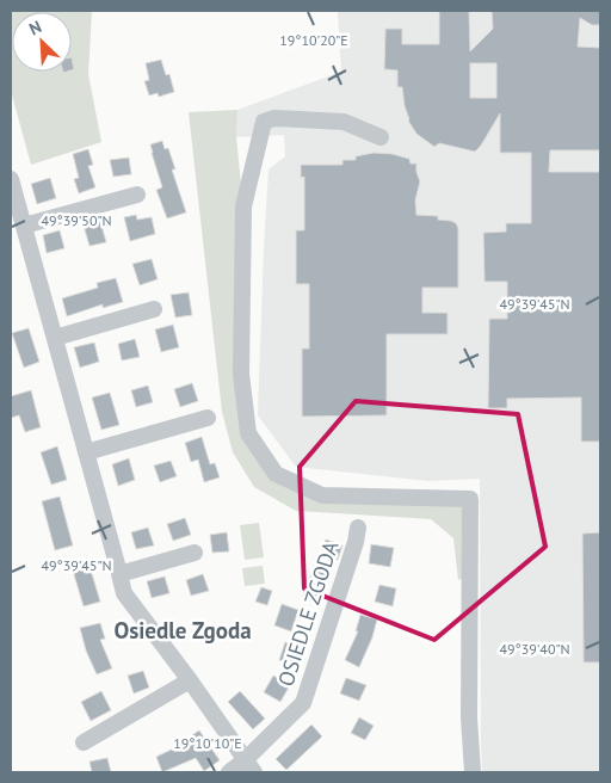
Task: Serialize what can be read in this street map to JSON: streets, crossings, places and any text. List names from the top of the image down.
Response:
{
  "streets": {
    "street": ["OSIEDLE ZGODA"]
  },
  "districts": ["Osiedle Zgoda"],
  "north": "top left",
  "coordinates": [
    "19°10'20\"E",
    "49°39'50\"N",
    "49°39'45\"N",
    "49°39'40\"N",
    "19°10'10\"E"
  ]
}
